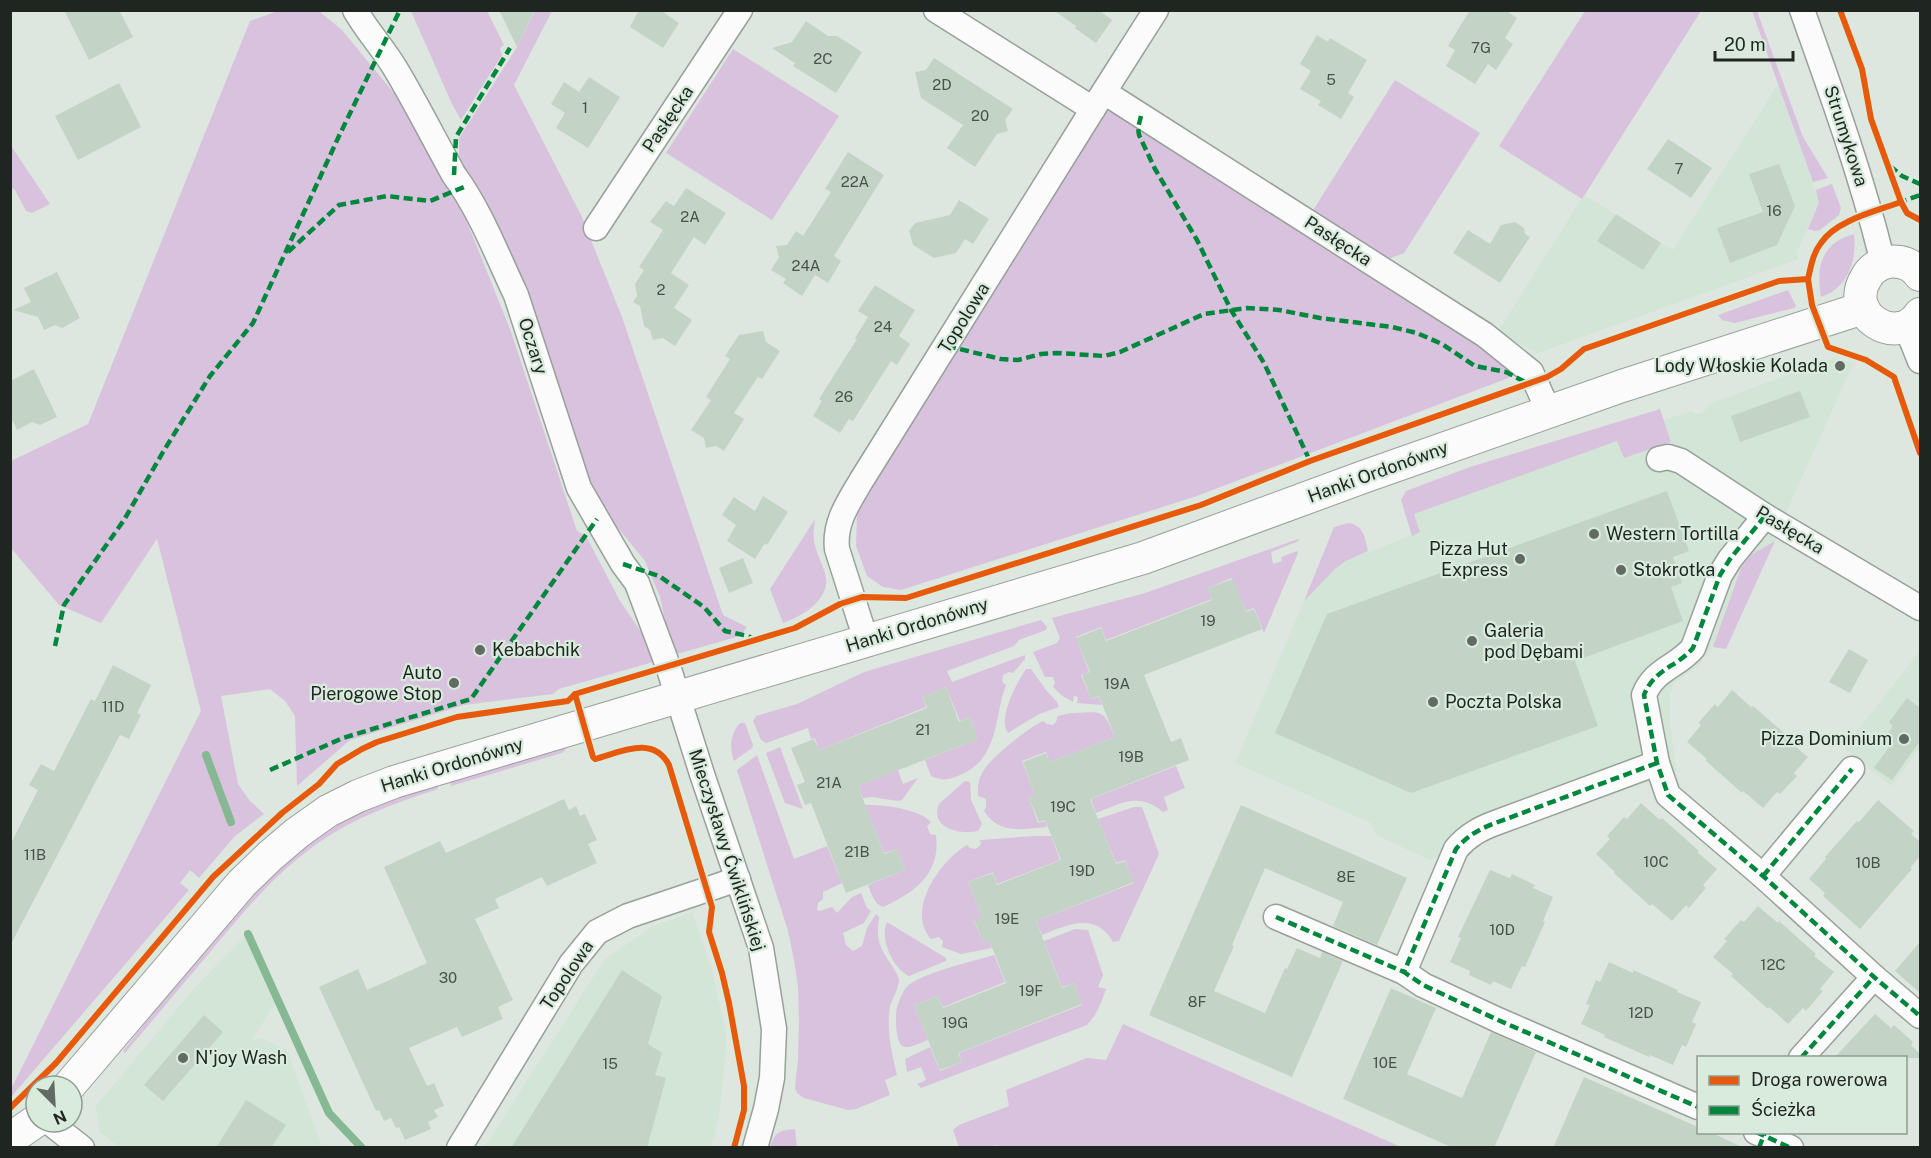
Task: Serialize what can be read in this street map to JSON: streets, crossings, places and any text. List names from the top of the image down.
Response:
{
  "streets": {
    "street": [
      "Pasłęcka",
      "Strumykowa",
      "Topolowa",
      "Oczary",
      "Hanki Ordonówny",
      "Mieczysławy Ćwiklińskiej"
    ]
  },
  "crossings": [
    ["Pasłęcka", "Topolowa"],
    ["Pasłęcka", "Hanki Ordonówny"],
    ["Topolowa", "Hanki Ordonówny"],
    ["Topolowa", "Mieczysławy Ćwiklińskiej"],
    ["Oczary", "Hanki Ordonówny"],
    ["Oczary", "Mieczysławy Ćwiklińskiej"],
    ["Hanki Ordonówny", "Mieczysławy Ćwiklińskiej"]
  ],
  "places": [
    "Lody Włoskie Kolada",
    "Western Tortilla",
    "Pizza Hut Express",
    "Stokrotka",
    "Galeria pod Dębami",
    "Kebabchik",
    "Auto Pierogowe Stop",
    "Poczta Polska",
    "Pizza Dominium",
    "N'joy Wash"
  ],
  "house_numbers": [
    "7G",
    "2C",
    "5",
    "2D",
    "1",
    "20",
    "7",
    "22A",
    "16",
    "2A",
    "24A",
    "2",
    "24",
    "26",
    "19",
    "19A",
    "11D",
    "21",
    "19B",
    "21A",
    "19C",
    "21B",
    "11B",
    "10C",
    "10B",
    "19D",
    "8E",
    "19E",
    "10D",
    "12C",
    "30",
    "19F",
    "8F",
    "12D",
    "19G",
    "10E",
    "15"
  ],
  "legend": ["Droga rowerowa", "Ścieżka"],
  "scale_bar": "20 m",
  "north": "bottom right"
}
